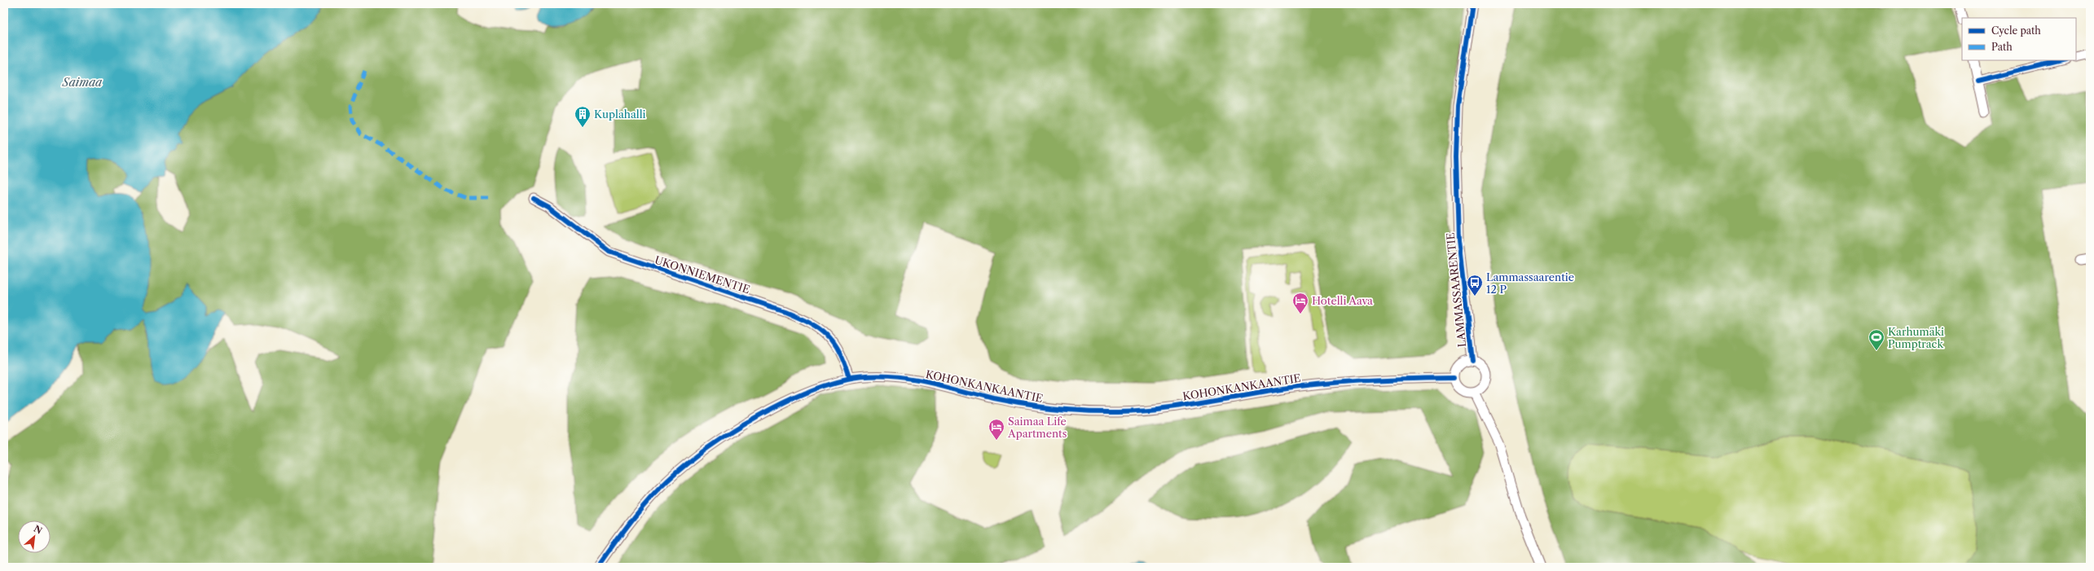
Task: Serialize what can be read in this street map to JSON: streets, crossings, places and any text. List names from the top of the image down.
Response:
{
  "streets": {
    "street": ["UKONNIEMENTIE", "LAMMASSAARENTIE", "KOHONKANKAANTIE"]
  },
  "crossings": [
    ["UKONNIEMENTIE", "KOHONKANKAANTIE"],
    ["LAMMASSAARENTIE", "KOHONKANKAANTIE"]
  ],
  "water": ["Saimaa"],
  "places": {
    "building": ["Kuplahalli"],
    "bus stop": ["Lammassaarentie 12 P"],
    "hotel": ["Hotelli Aava", "Saimaa Life Apartments"],
    "sports": ["Karhumäki Pumptrack"]
  },
  "legend": ["Cycle path", "Path"],
  "north": "top right"
}
